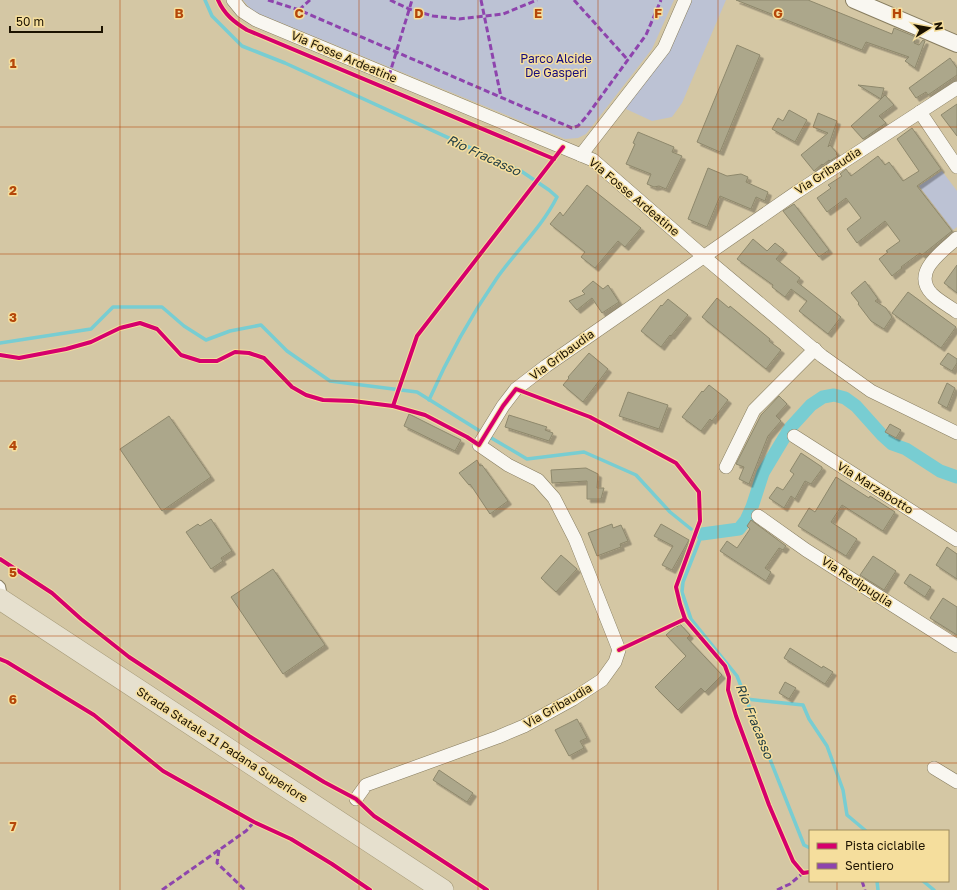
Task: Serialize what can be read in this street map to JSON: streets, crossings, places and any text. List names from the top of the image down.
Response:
{
  "streets": {
    "highway": ["Strada Statale 11 Padana Superiore"],
    "street": [
      "Via Fosse Ardeatine",
      "Via Gribaudia",
      "Via Marzabotto",
      "Via Redipuglia"
    ]
  },
  "crossings": [
    ["Via Fosse Ardeatine", "Via Gribaudia"]
  ],
  "water": ["Rio Fracasso"],
  "parks": ["Parco Alcide De Gasperi"],
  "legend": ["Pista ciclabile", "Sentiero"],
  "scale_bar": "50 m",
  "north": "right",
  "grid": {
    "columns": [
      "B",
      "C",
      "D",
      "E",
      "F",
      "G",
      "H"
    ],
    "rows": [
      "1",
      "2",
      "3",
      "4",
      "5",
      "6",
      "7"
    ]
  }
}
